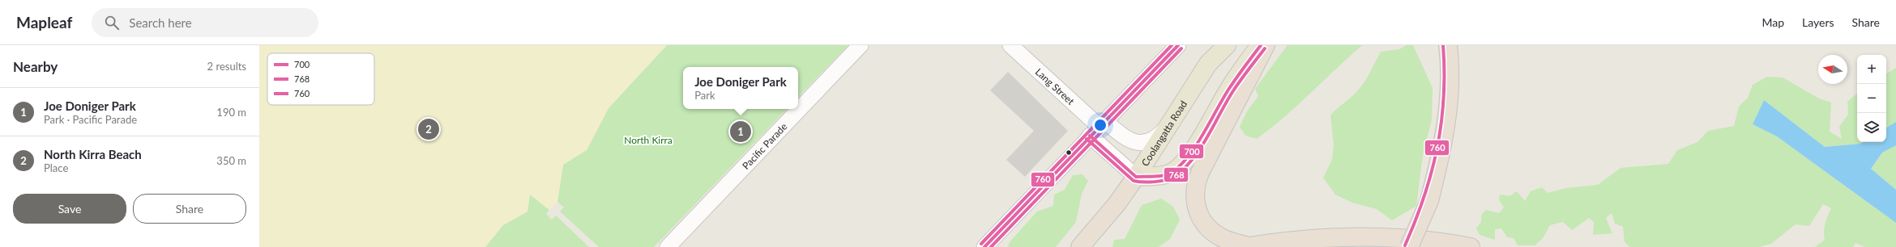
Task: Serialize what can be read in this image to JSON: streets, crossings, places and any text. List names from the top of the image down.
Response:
{
  "streets": {
    "main road": ["Coolangatta Road"],
    "street": ["Lang Street", "Pacific Parade"]
  },
  "parks": ["North Kirra"],
  "lines": ["transit line 700", "transit line 760", "transit line 768"],
  "legend": ["700", "768", "760"],
  "north": "left",
  "page": {
    "header": "Mapleaf",
    "search": "Search here",
    "nav": ["Map", "Layers", "Share"],
    "heading": ["Nearby", "2 results"],
    "map_buttons": ["+", "−"],
    "popup": ["Joe Doniger Park", "Park"],
    "list": [
      {
        "mark": "1",
        "name": "Joe Doniger Park",
        "note": "Park · Pacific Parade",
        "value": "190 m"
      },
      {
        "mark": "2",
        "name": "North Kirra Beach",
        "note": "Place",
        "value": "350 m"
      }
    ],
    "pins": ["2", "1"],
    "buttons": ["Save", "Share"]
  }
}
